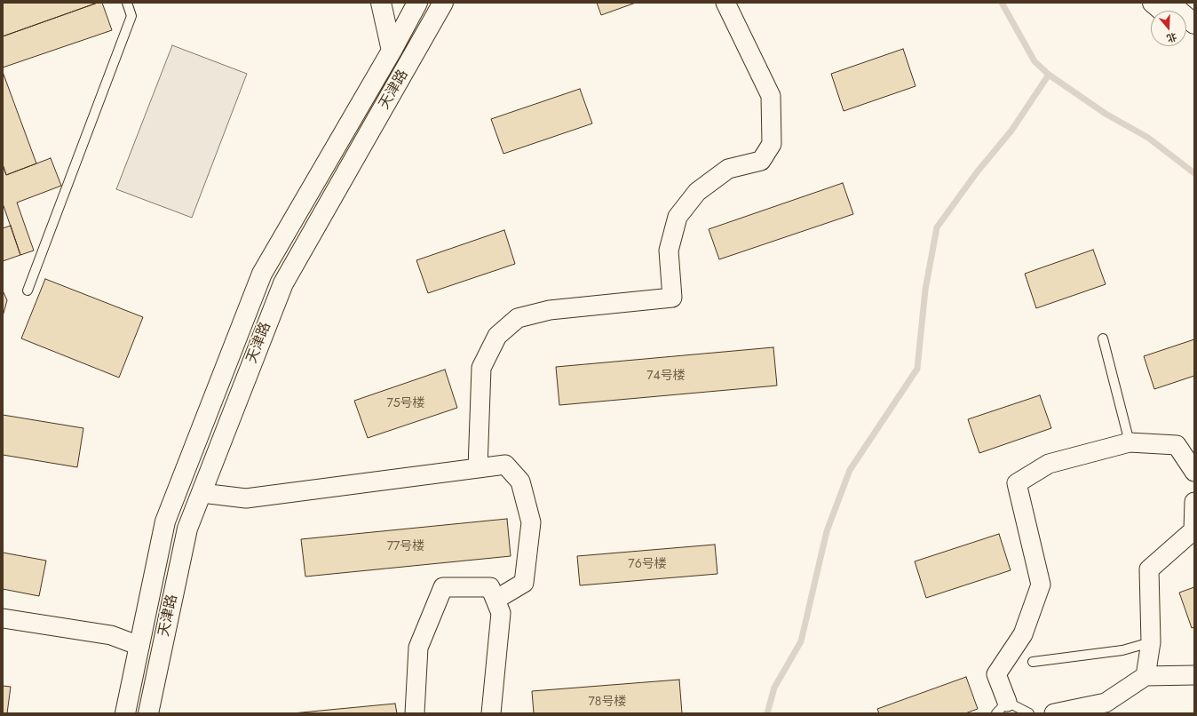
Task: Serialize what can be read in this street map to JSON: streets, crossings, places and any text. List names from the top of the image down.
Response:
{
  "streets": {
    "main road": ["天津路"]
  },
  "house_numbers": [
    "74号楼",
    "75号楼",
    "77号楼",
    "76号楼",
    "78号楼"
  ],
  "north": "bottom"
}
